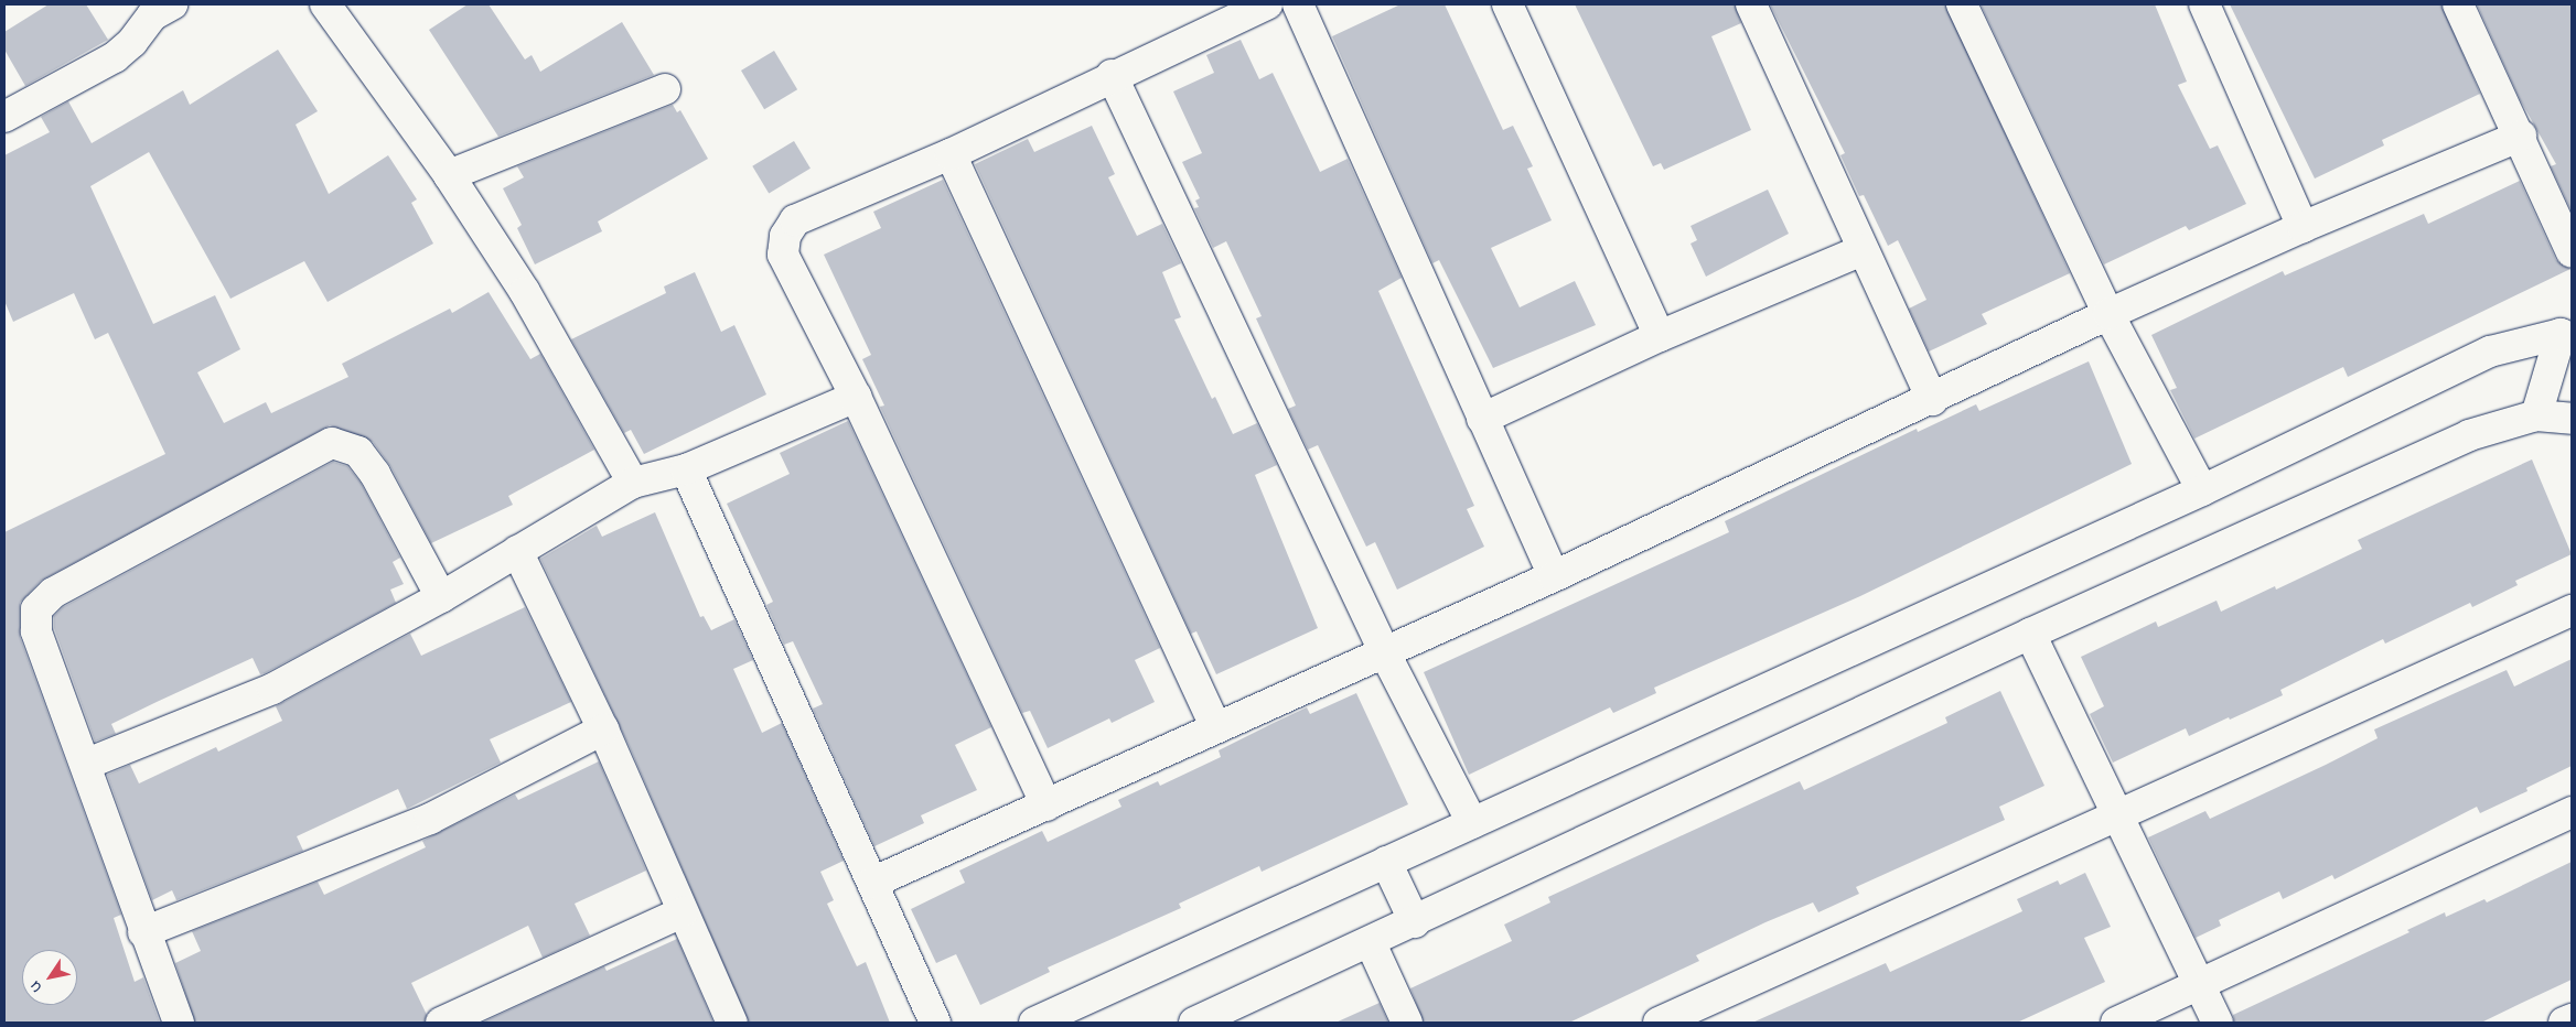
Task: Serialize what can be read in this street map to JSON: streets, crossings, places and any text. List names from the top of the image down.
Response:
{
  "north": "bottom left"
}
